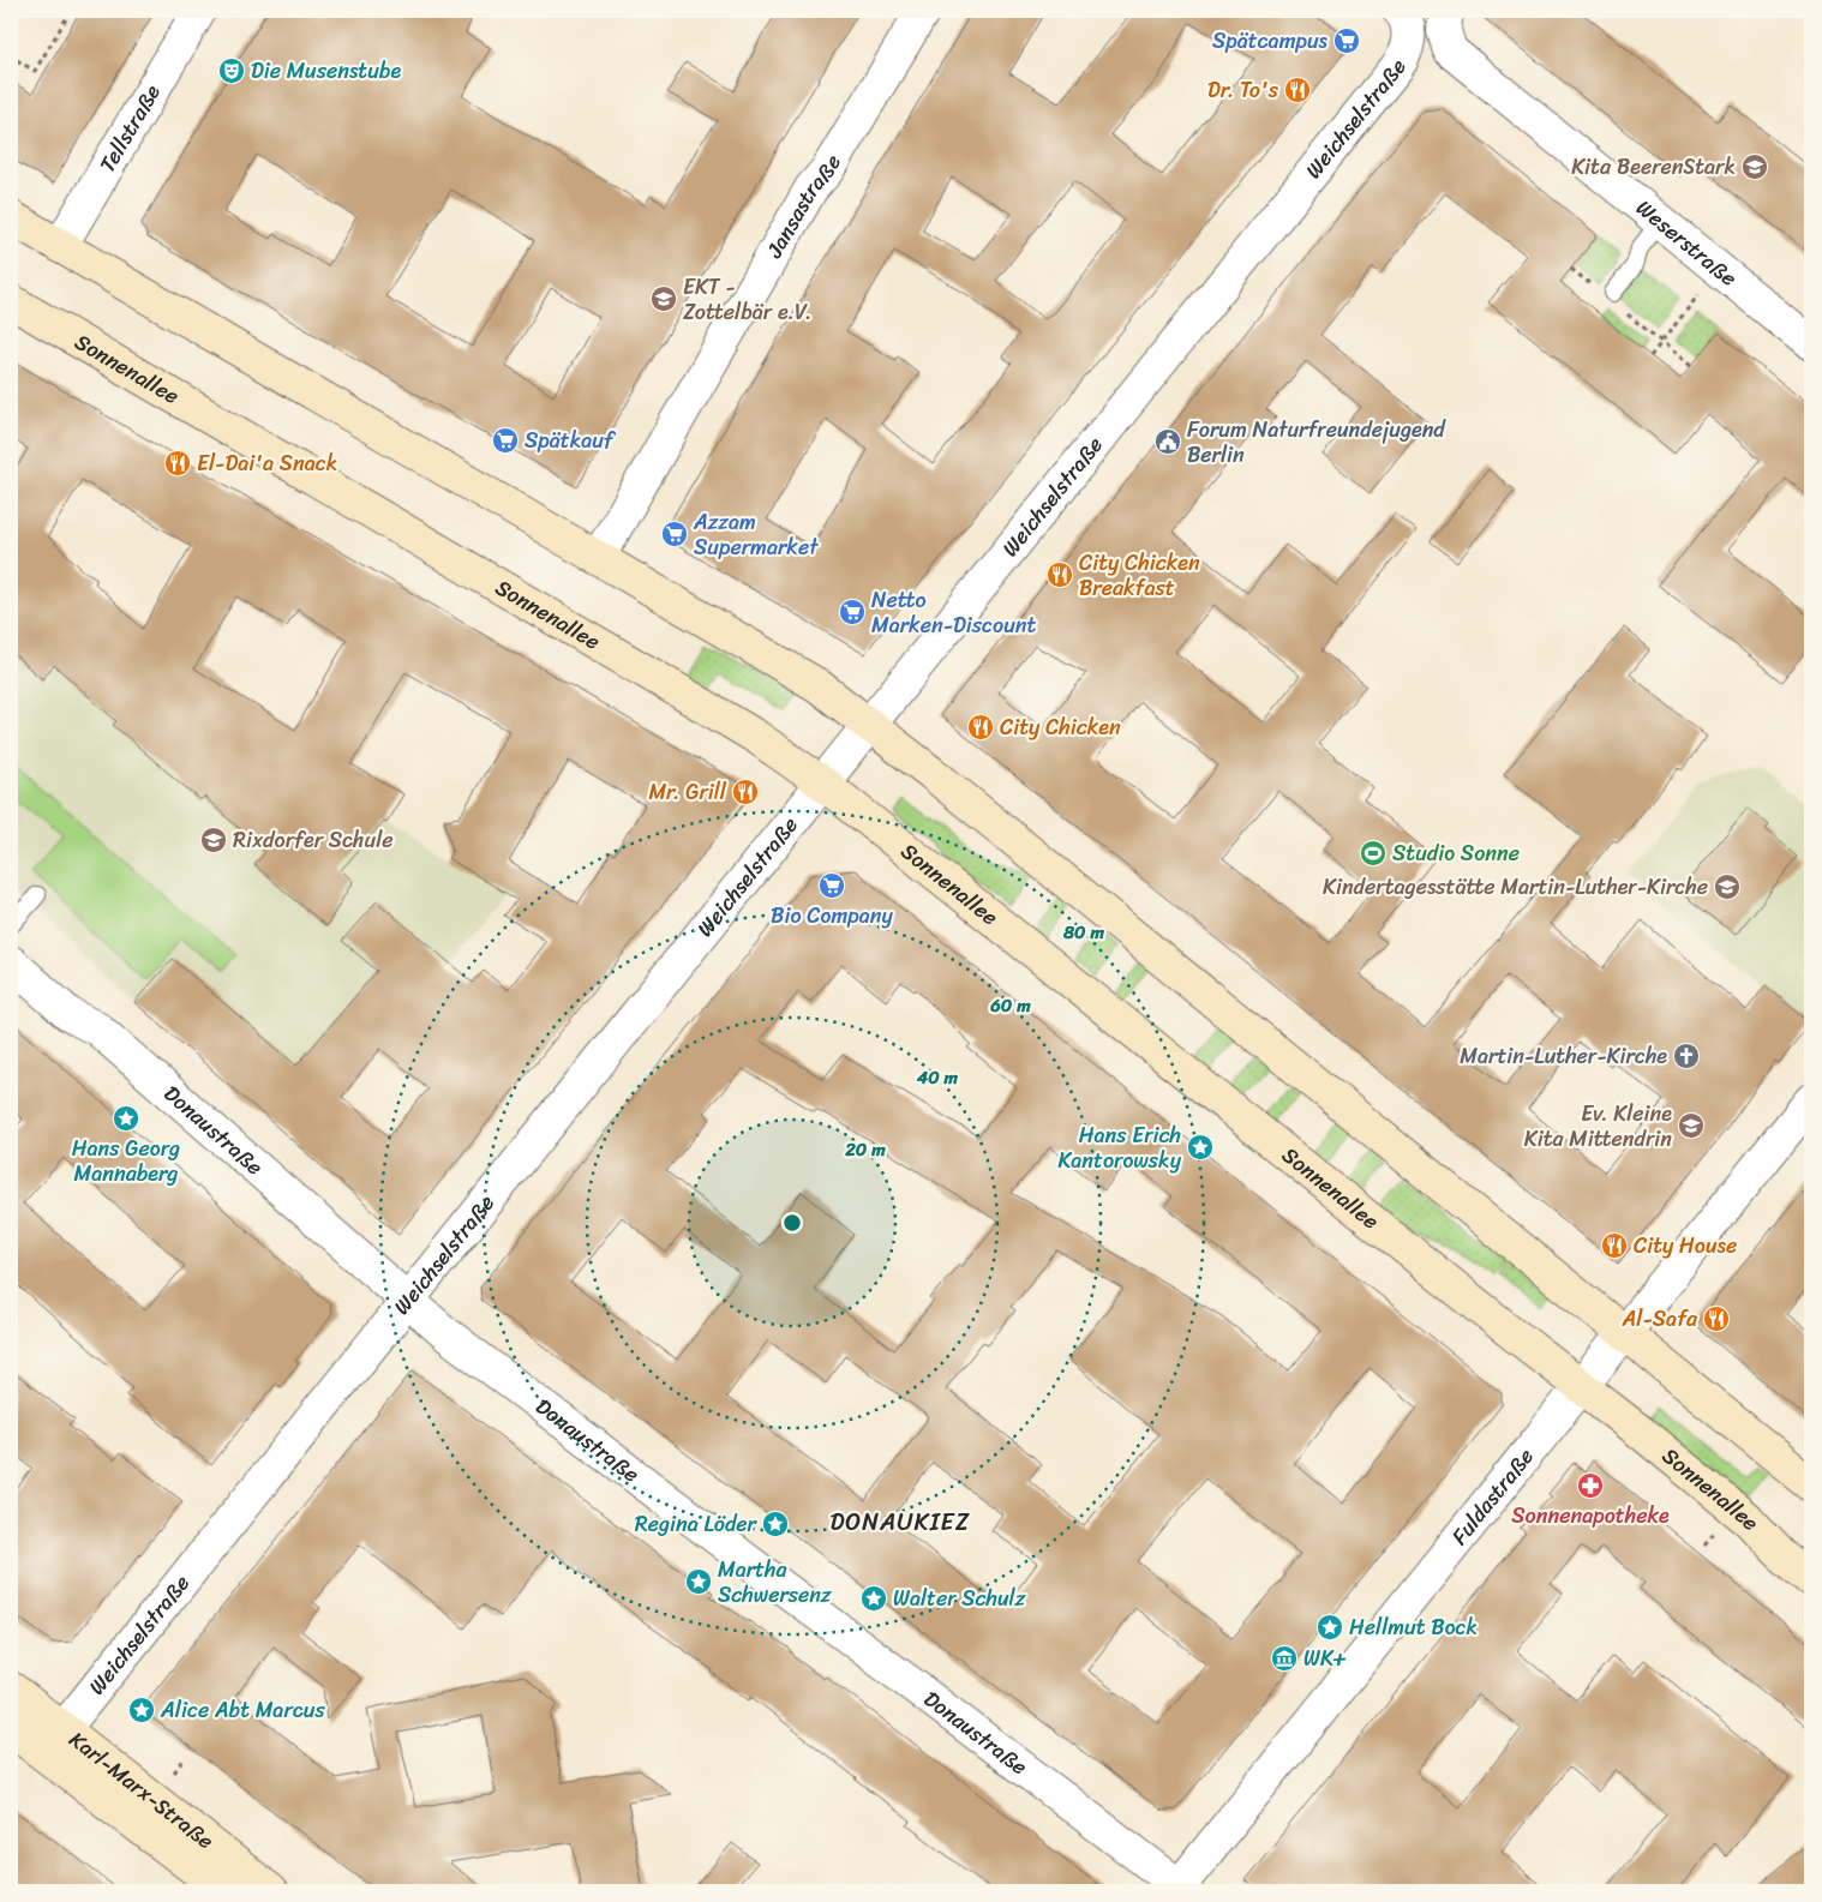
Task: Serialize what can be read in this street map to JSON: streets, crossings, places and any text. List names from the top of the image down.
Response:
{
  "streets": {
    "main road": ["Sonnenallee", "Karl-Marx-Straße"],
    "street": [
      "Weichselstraße",
      "Tellstraße",
      "Jansastraße",
      "Weserstraße",
      "Donaustraße",
      "Fuldastraße"
    ]
  },
  "crossings": [
    ["Weichselstraße", "Sonnenallee"],
    ["Weichselstraße", "Donaustraße"],
    ["Weichselstraße", "Karl-Marx-Straße"],
    ["Sonnenallee", "Fuldastraße"],
    ["Donaustraße", "Fuldastraße"]
  ],
  "districts": ["DONAUKIEZ"],
  "places": {
    "supermarket": [
      "Spätcampus",
      "Spätkauf",
      "Azzam Supermarket",
      "Netto Marken-Discount",
      "Bio Company"
    ],
    "theatre": ["Die Musenstube"],
    "restaurant": [
      "Dr. To's",
      "El-Dai'a Snack",
      "City Chicken Breakfast",
      "City Chicken",
      "Mr. Grill",
      "City House",
      "Al-Safa"
    ],
    "school or university": [
      "Kita BeerenStark",
      "EKT - Zottelbär e.V.",
      "Rixdorfer Schule",
      "Kindertagesstätte Martin-Luther-Kirche",
      "Ev. Kleine Kita Mittendrin"
    ],
    "public building": ["Forum Naturfreundejugend Berlin"],
    "sports": ["Studio Sonne"],
    "church": ["Martin-Luther-Kirche"],
    "place": [
      "Hans Georg Mannaberg",
      "Hans Erich Kantorowsky",
      "Regina Löder",
      "Martha Schwersenz",
      "Walter Schulz",
      "Hellmut Bock",
      "Alice Abt Marcus"
    ],
    "pharmacy": ["Sonnenapotheke"],
    "museum": ["WK+"]
  },
  "rings": [
    "80 m",
    "60 m",
    "40 m",
    "20 m"
  ]
}
